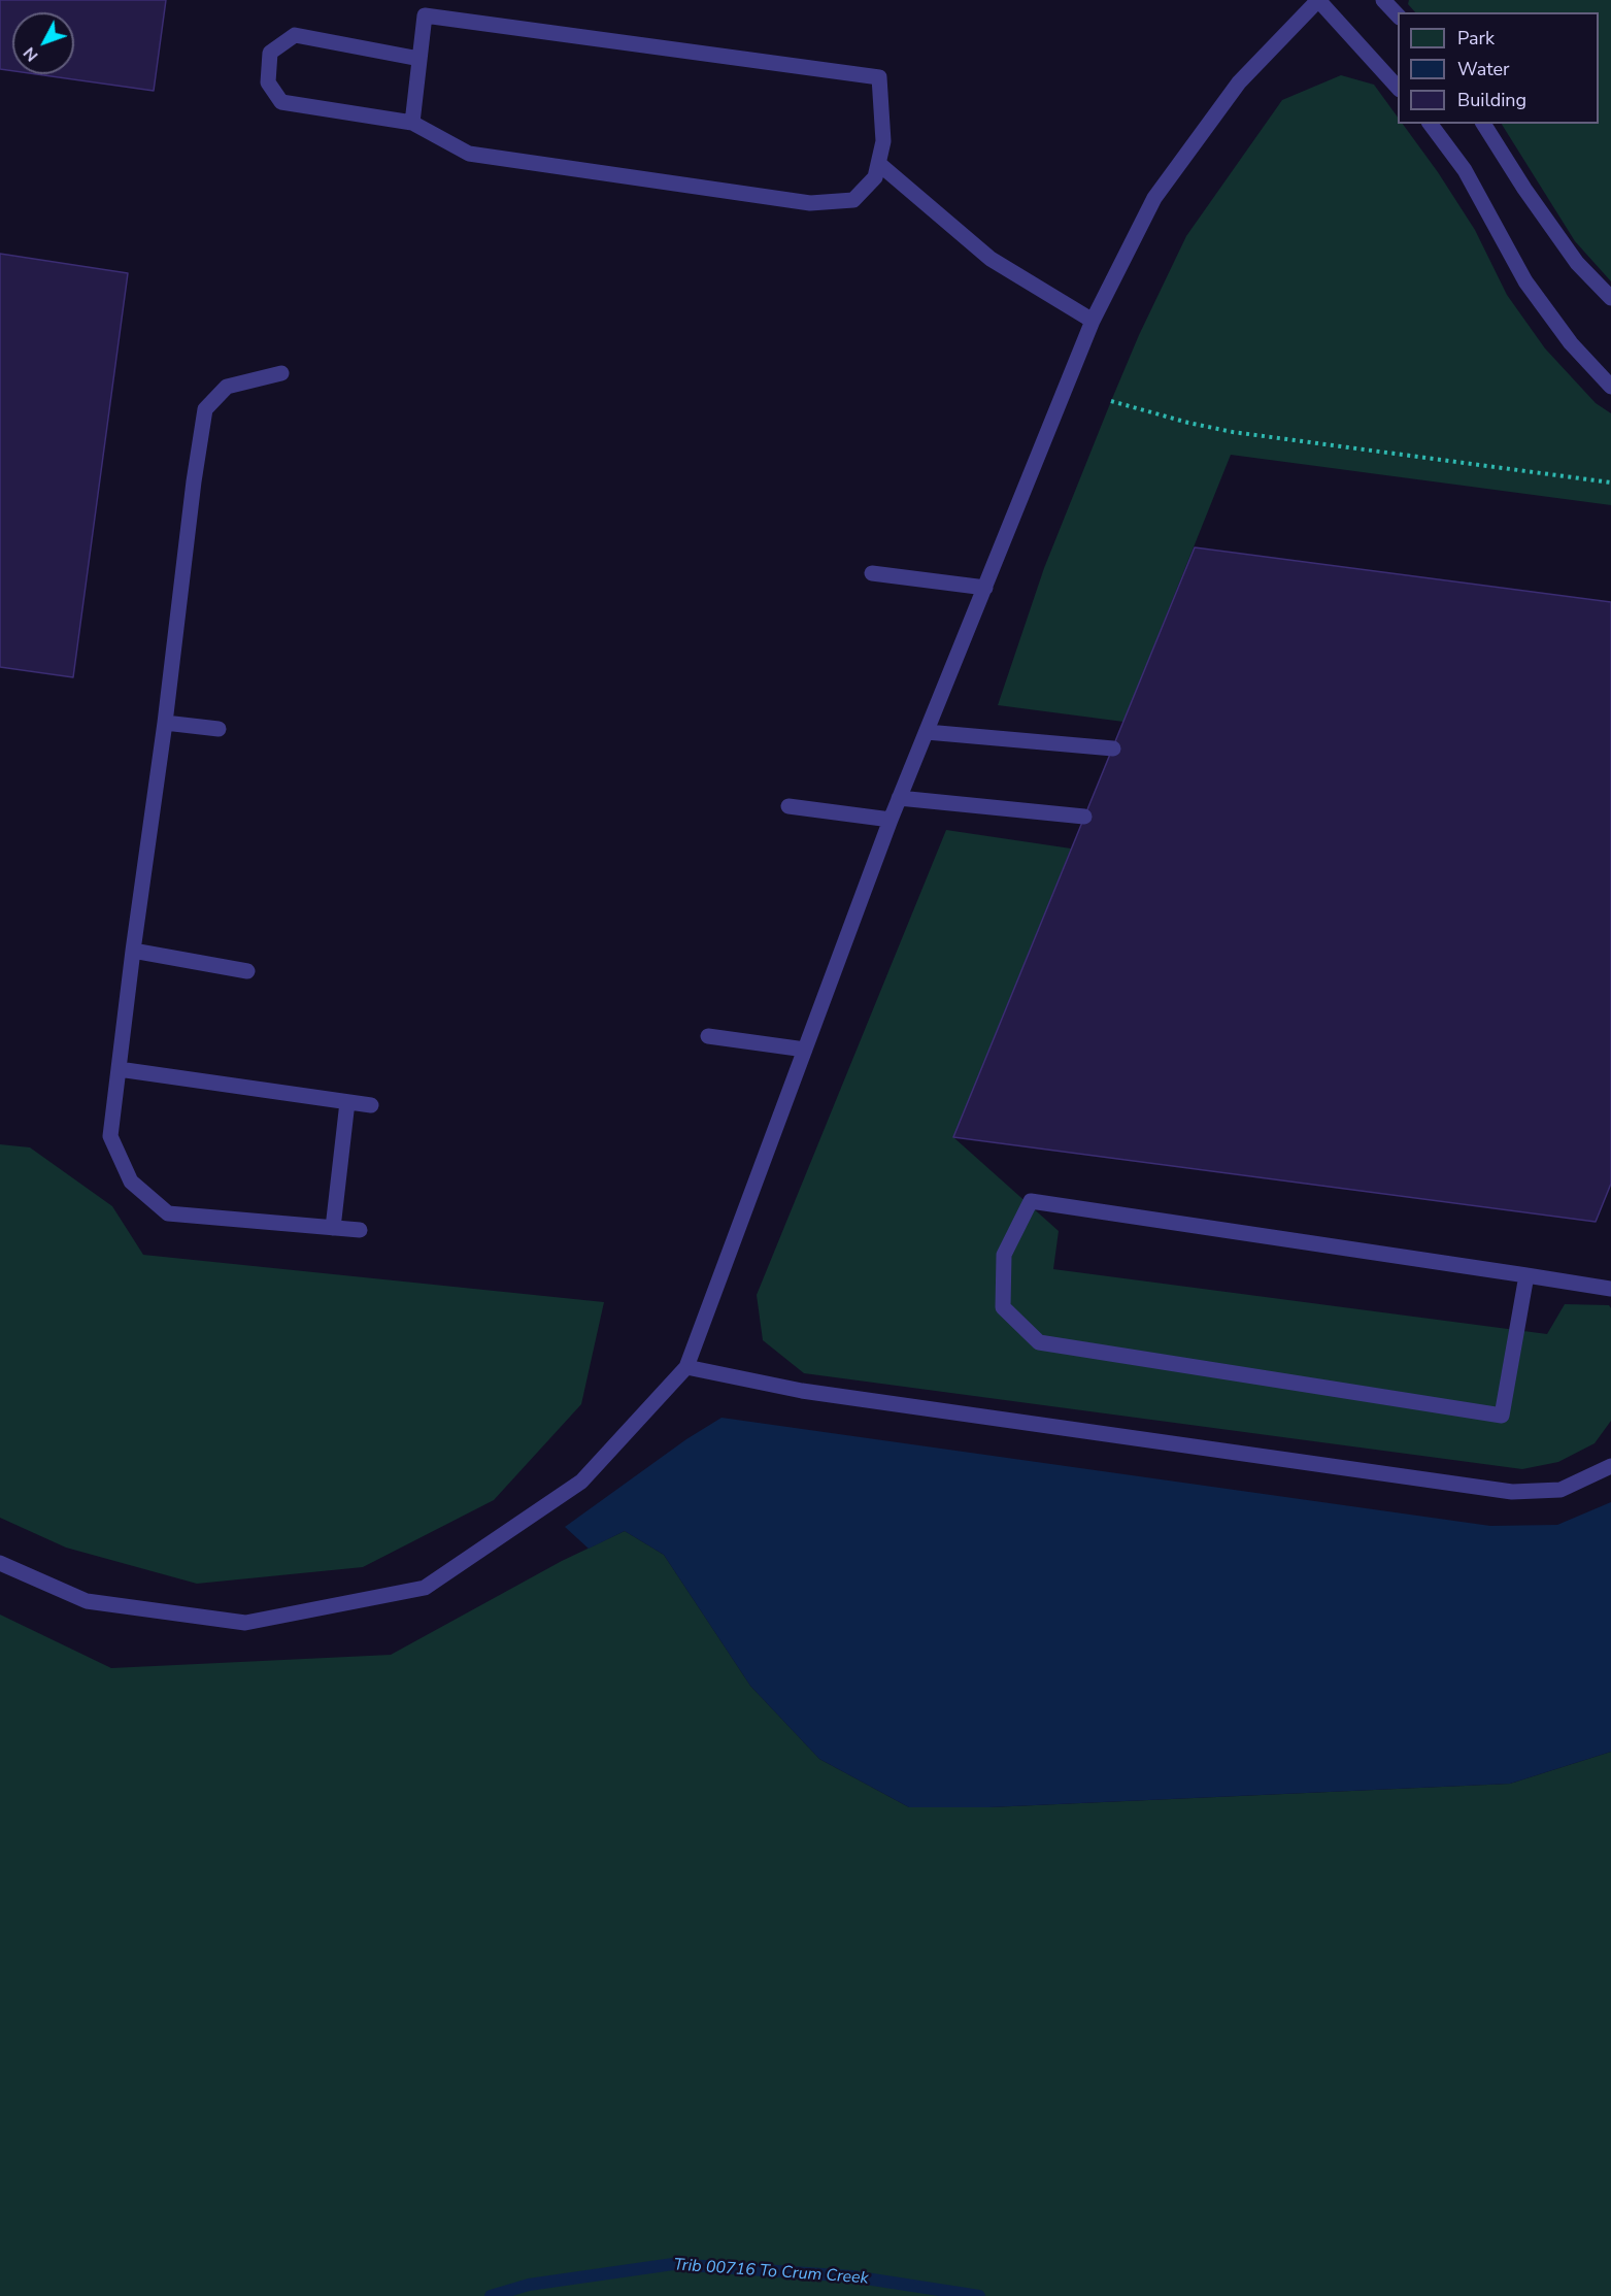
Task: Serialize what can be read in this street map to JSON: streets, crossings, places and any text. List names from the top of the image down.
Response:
{
  "water": ["Trib 00716 To Crum Creek"],
  "legend": ["Park", "Water", "Building"],
  "north": "bottom left"
}
